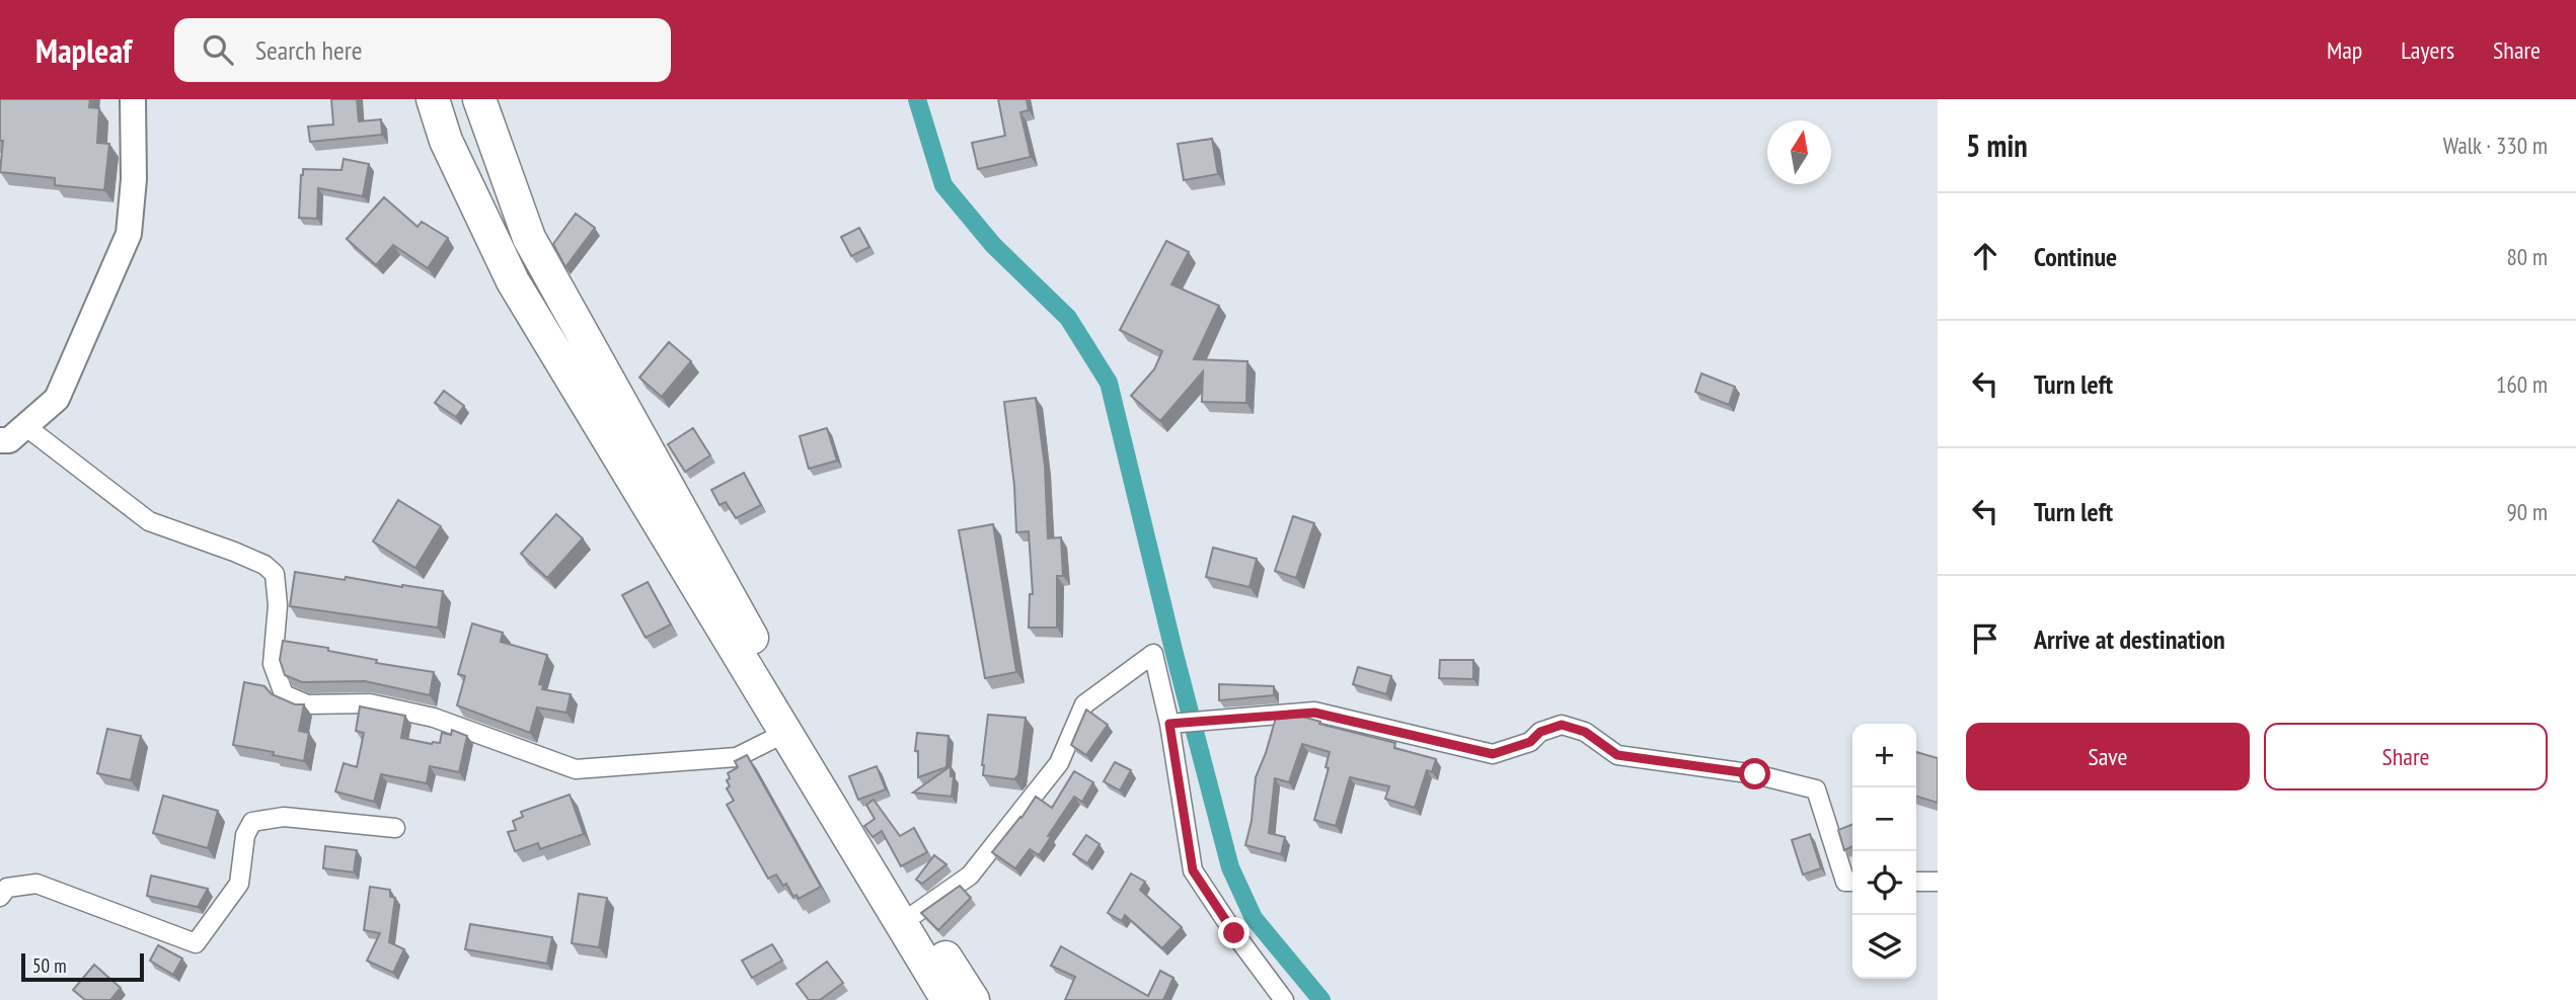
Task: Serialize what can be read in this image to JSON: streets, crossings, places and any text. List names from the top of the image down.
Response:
{
  "scale_bar": "50 m",
  "north": "top",
  "page": {
    "header": "Mapleaf",
    "search": "Search here",
    "nav": ["Map", "Layers", "Share"],
    "heading": ["5 min", "Walk · 330 m"],
    "list": [
      ["Continue", "80 m"],
      ["Turn left", "160 m"],
      ["Turn left", "90 m"],
      "Arrive at destination"
    ],
    "buttons": ["Save", "Share"],
    "map_buttons": ["+", "−"],
    "scale": "50 m"
  }
}
